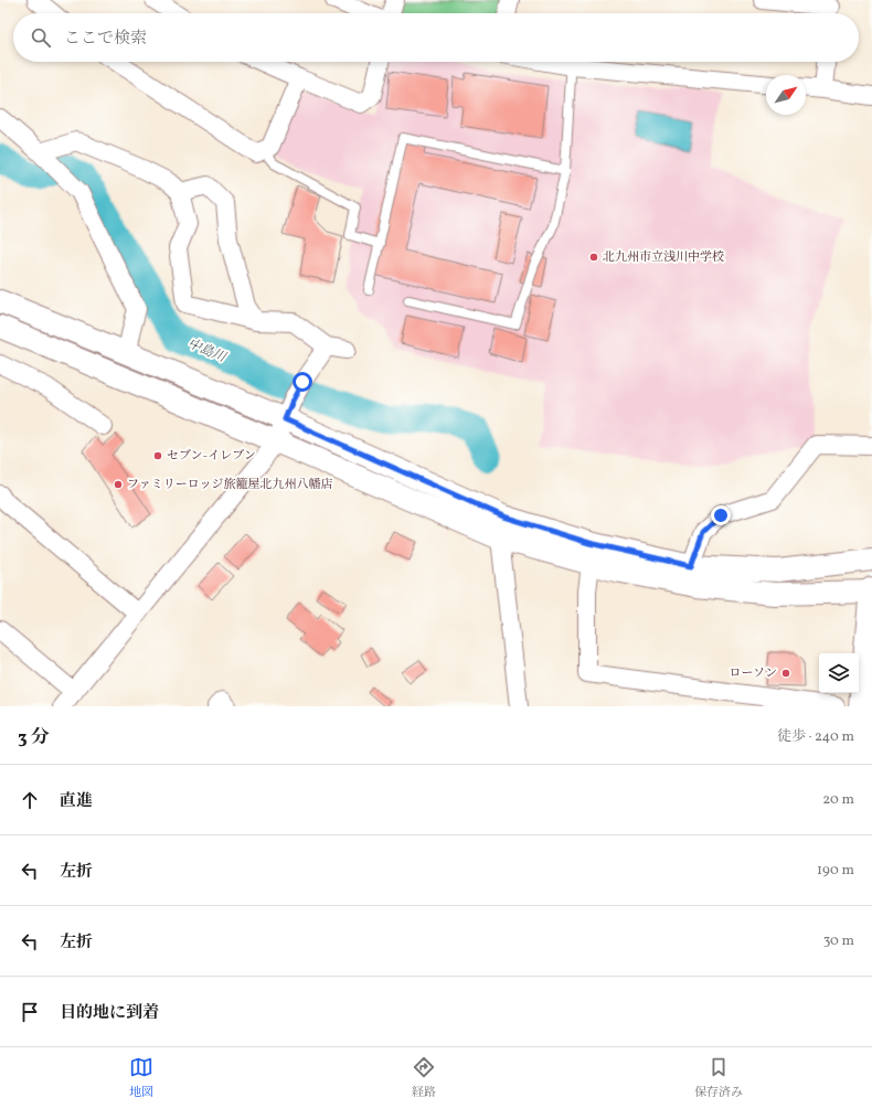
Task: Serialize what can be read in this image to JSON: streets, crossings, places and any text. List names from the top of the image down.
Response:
{
  "water": ["中島川"],
  "places": [
    "北九州市立浅川中学校",
    "セブン-イレブン",
    "ファミリーロッジ旅籠屋北九州八幡店",
    "ローソン"
  ],
  "north": "top right",
  "page": {
    "search": "ここで検索",
    "heading": ["3 分", "徒歩 · 240 m"],
    "list": [
      ["直進", "20 m"],
      ["左折", "190 m"],
      ["左折", "30 m"],
      "目的地に到着"
    ],
    "nav": ["地図", "経路", "保存済み"]
  }
}
